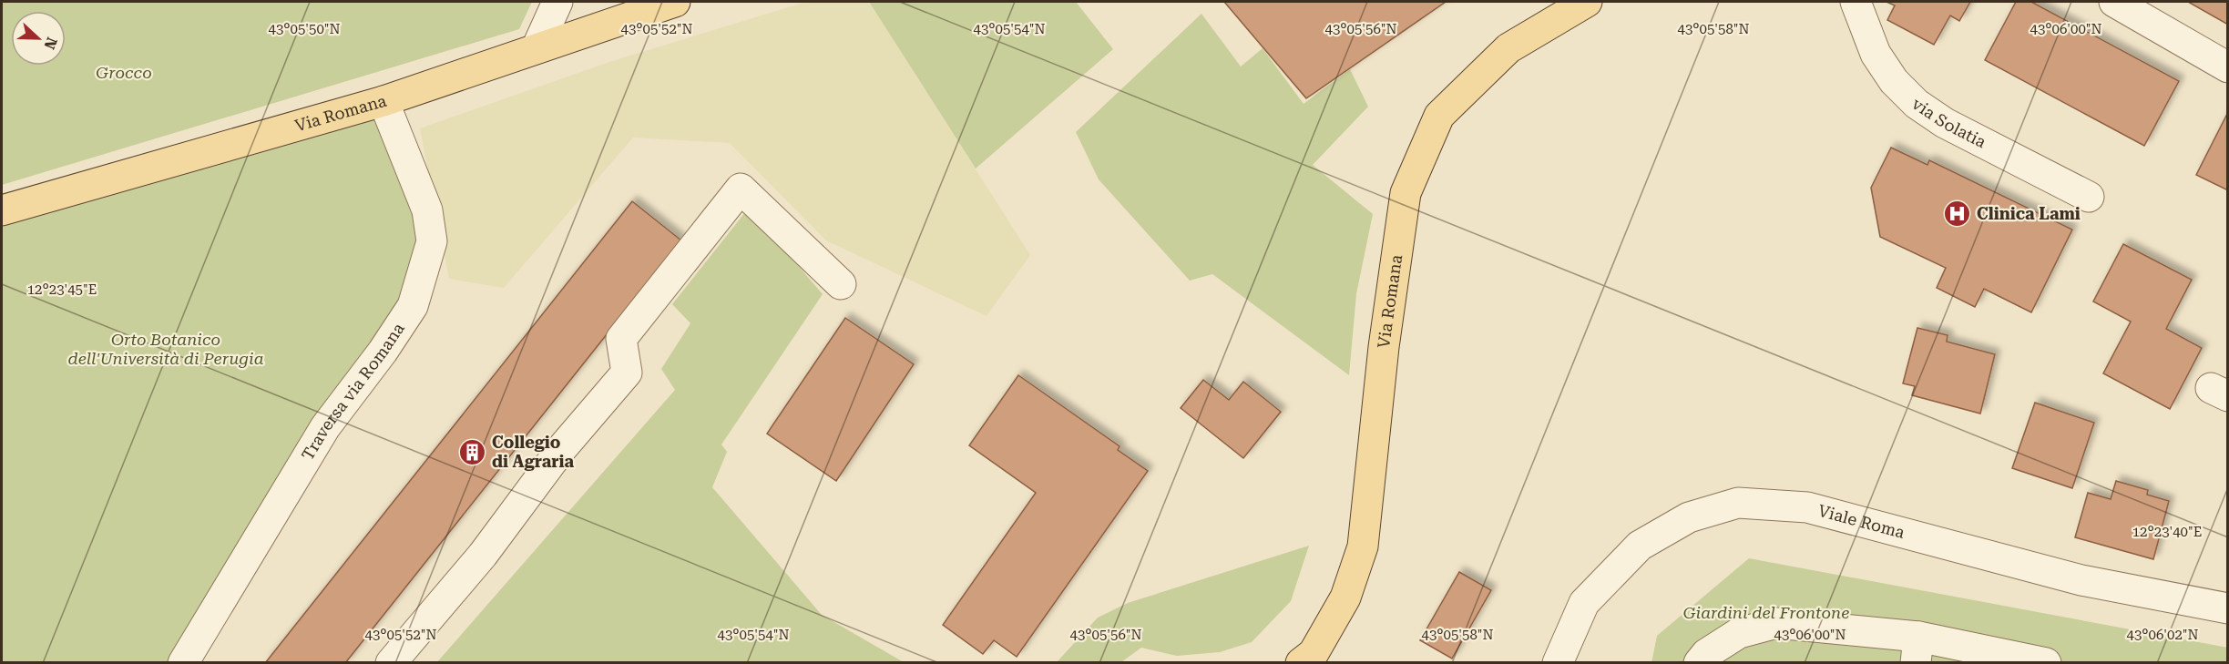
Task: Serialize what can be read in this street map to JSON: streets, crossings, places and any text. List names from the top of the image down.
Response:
{
  "streets": {
    "main road": ["Via Romana"],
    "street": ["via Solatia", "Traversa via Romana", "Viale Roma"]
  },
  "crossings": [
    ["Via Romana", "Traversa via Romana"]
  ],
  "parks": ["Grocco", "Orto Botanico dell'Università di Perugia", "Giardini del Frontone"],
  "places": {
    "hospital": ["Clinica Lami"],
    "building": ["Collegio di Agraria"]
  },
  "north": "right",
  "coordinates": [
    "43°05'50\"N",
    "43°05'52\"N",
    "43°05'54\"N",
    "43°05'56\"N",
    "43°05'58\"N",
    "43°06'00\"N",
    "12°23'45\"E",
    "12°23'40\"E",
    "43°06'02\"N"
  ]
}
